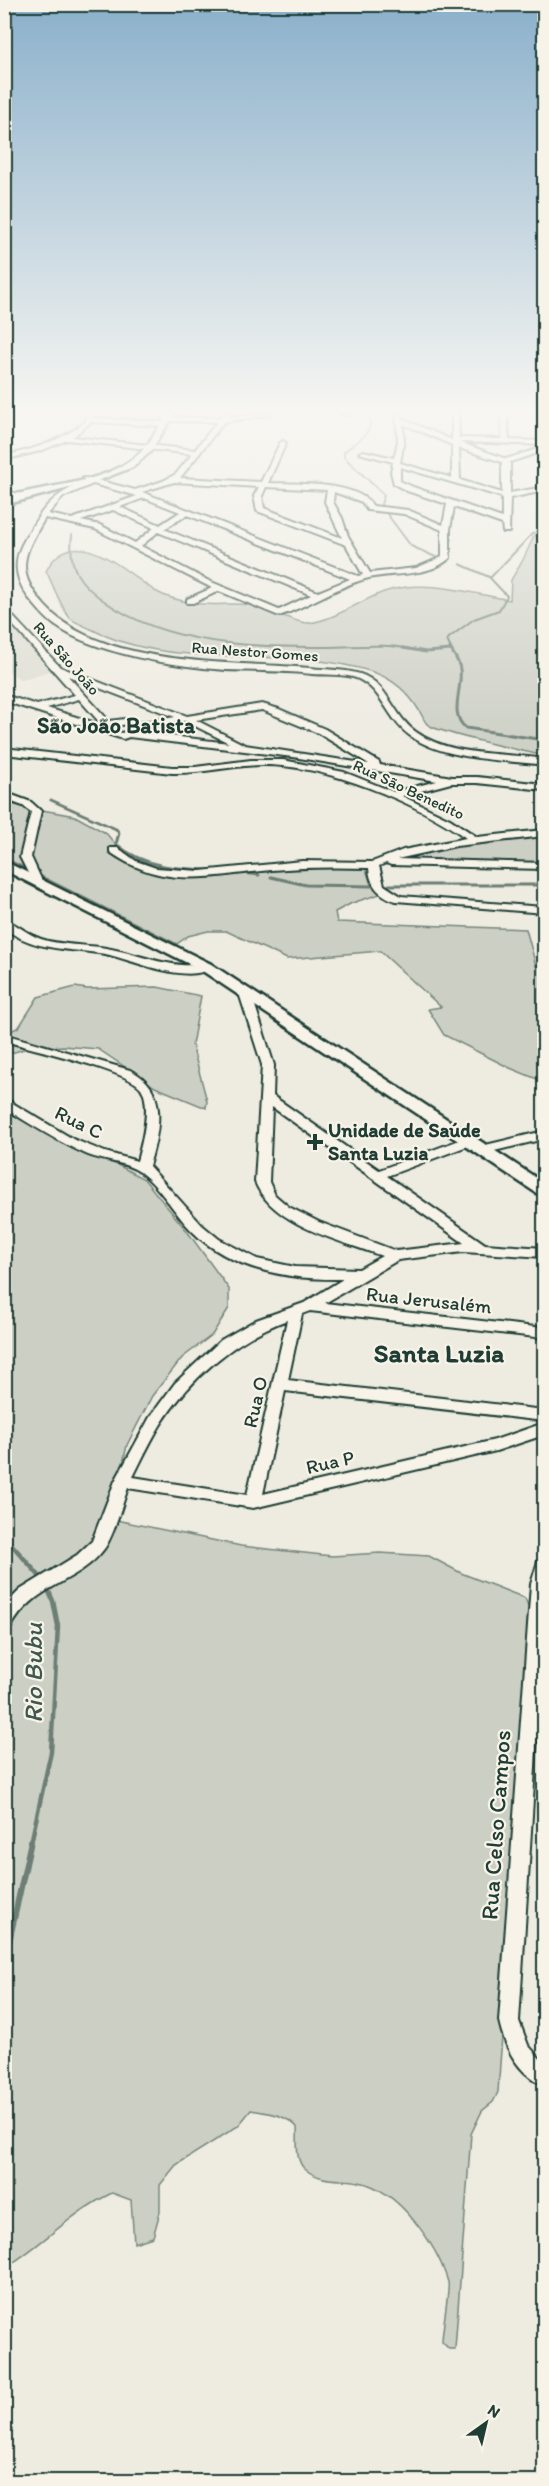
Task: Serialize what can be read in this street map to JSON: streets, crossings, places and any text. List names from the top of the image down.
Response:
{
  "streets": {
    "street": [
      "Rua Nestor Gomes",
      "Rua São João",
      "Rua São Benedito",
      "Rua C",
      "Rua Jerusalém",
      "Rua O",
      "Rua P",
      "Rua Celso Campos"
    ]
  },
  "crossings": [
    ["Rua Jerusalém", "Rua O"],
    ["Rua O", "Rua P"]
  ],
  "districts": ["São João Batista", "Santa Luzia"],
  "water": ["Rio Bubu"],
  "places": {
    "health": ["Unidade de Saúde Santa Luzia"]
  },
  "north": "top right"
}
